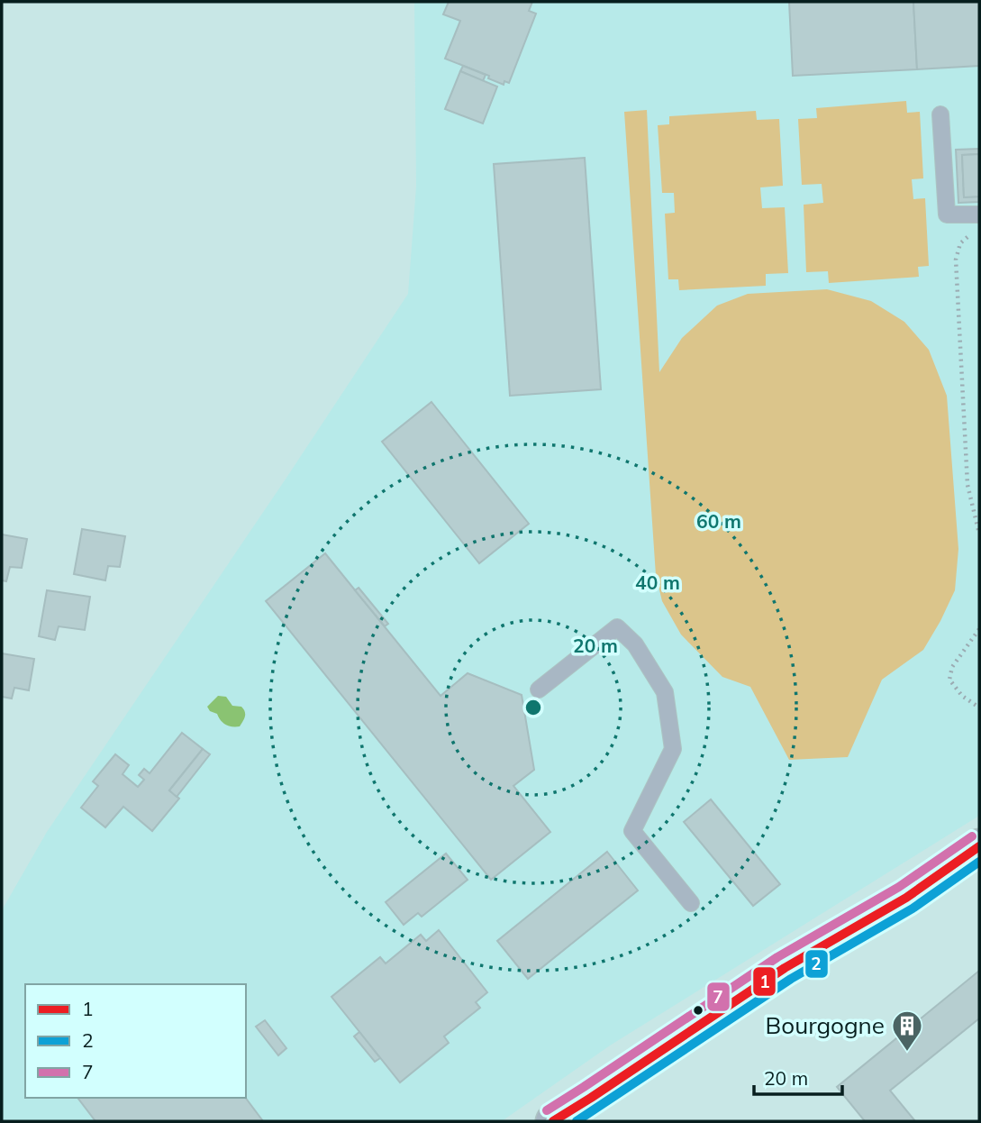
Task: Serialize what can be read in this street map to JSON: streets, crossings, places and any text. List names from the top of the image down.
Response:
{
  "places": {
    "building": ["Bourgogne"]
  },
  "lines": ["transit line 7", "transit line 1", "transit line 2"],
  "legend": ["1", "2", "7"],
  "scale_bar": "20 m",
  "rings": ["60 m", "40 m", "20 m"]
}
